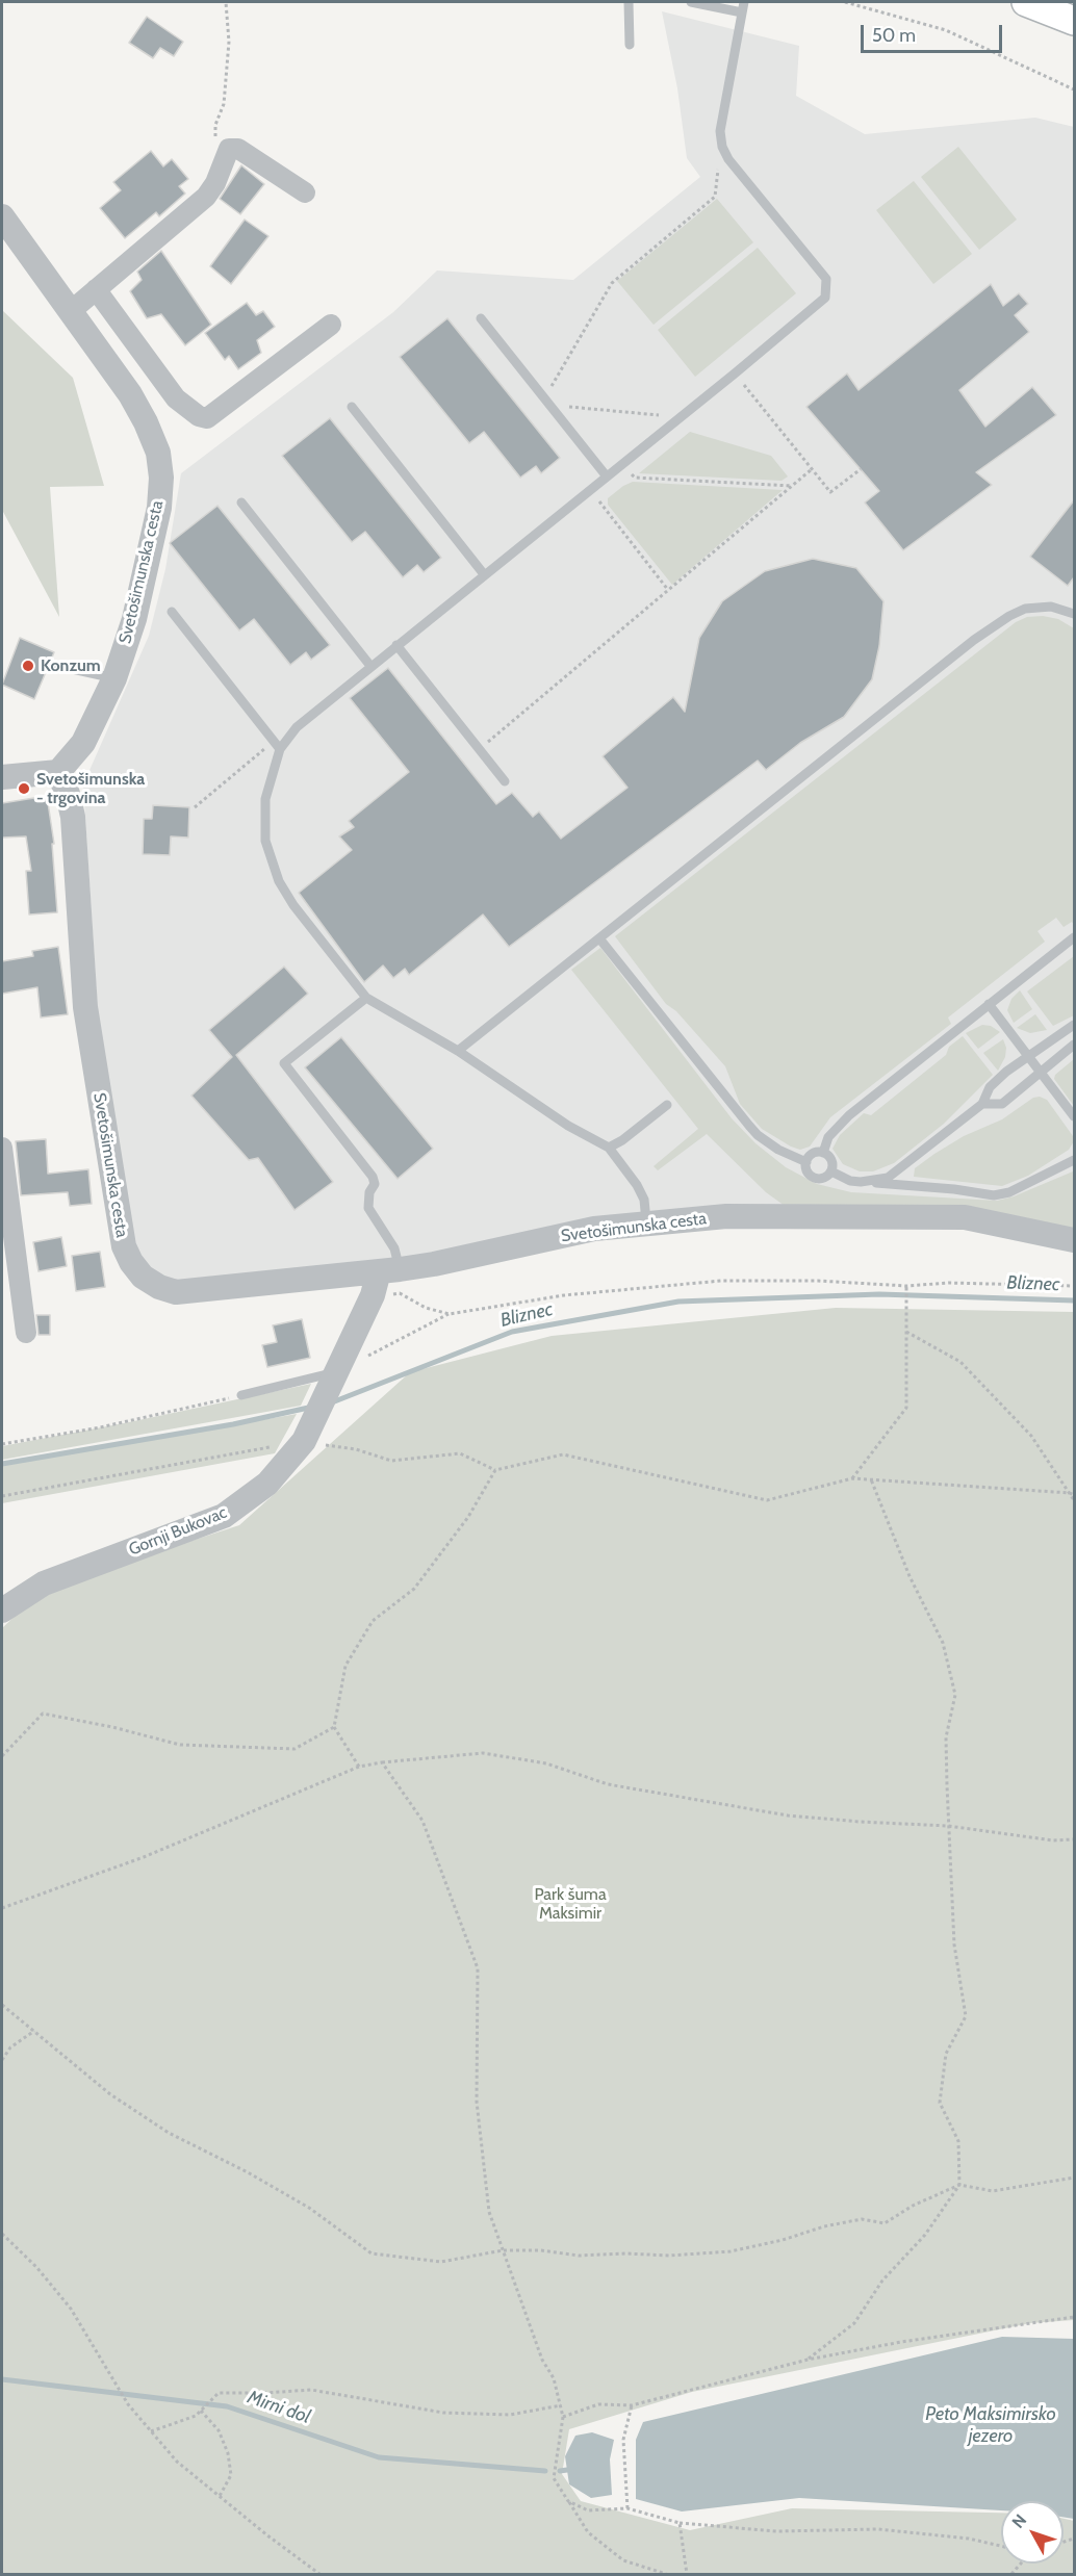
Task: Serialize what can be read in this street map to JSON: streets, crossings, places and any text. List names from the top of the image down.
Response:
{
  "streets": {
    "street": ["Svetošimunska cesta", "Gornji Bukovac"]
  },
  "crossings": [
    ["Svetošimunska cesta", "Gornji Bukovac"]
  ],
  "water": ["Bliznec", "Mirni dol", "Peto Maksimirsko jezero"],
  "parks": ["Park šuma Maksimir"],
  "places": ["Konzum", "Svetošimunska - trgovina"],
  "scale_bar": "50 m",
  "north": "top left"
}
